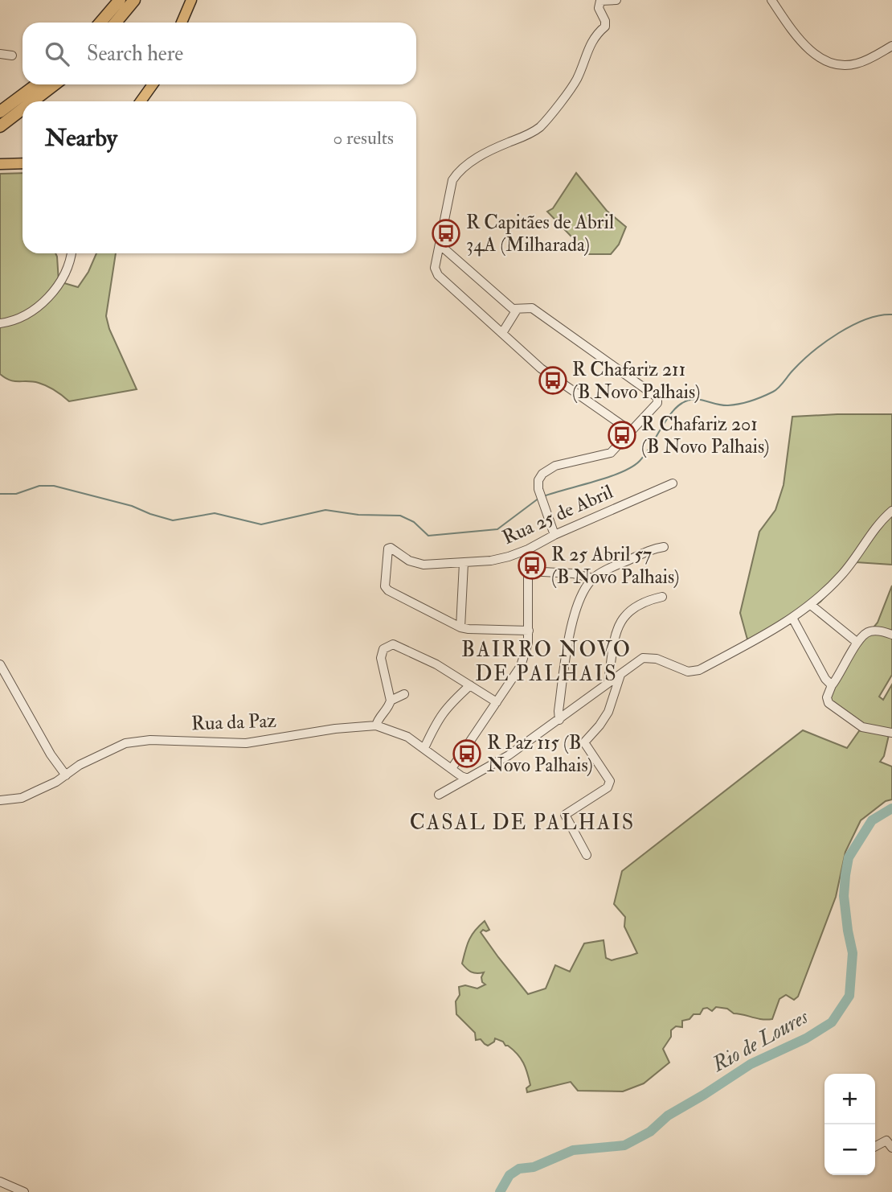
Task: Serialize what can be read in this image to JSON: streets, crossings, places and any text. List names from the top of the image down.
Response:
{
  "streets": {
    "street": ["Rua 25 de Abril", "Rua da Paz"]
  },
  "districts": ["BAIRRO NOVO DE PALHAIS", "CASAL DE PALHAIS"],
  "water": ["Rio de Loures"],
  "places": {
    "bus stop": [
      "R Capitães de Abril 34A (Milharada)",
      "R Chafariz 211 (B Novo Palhais)",
      "R Chafariz 201 (B Novo Palhais)",
      "R 25 Abril 57 (B Novo Palhais)",
      "R Paz 115 (B Novo Palhais)"
    ]
  },
  "page": {
    "search": "Search here",
    "heading": ["Nearby", "0 results"],
    "map_buttons": ["+", "−"]
  }
}
